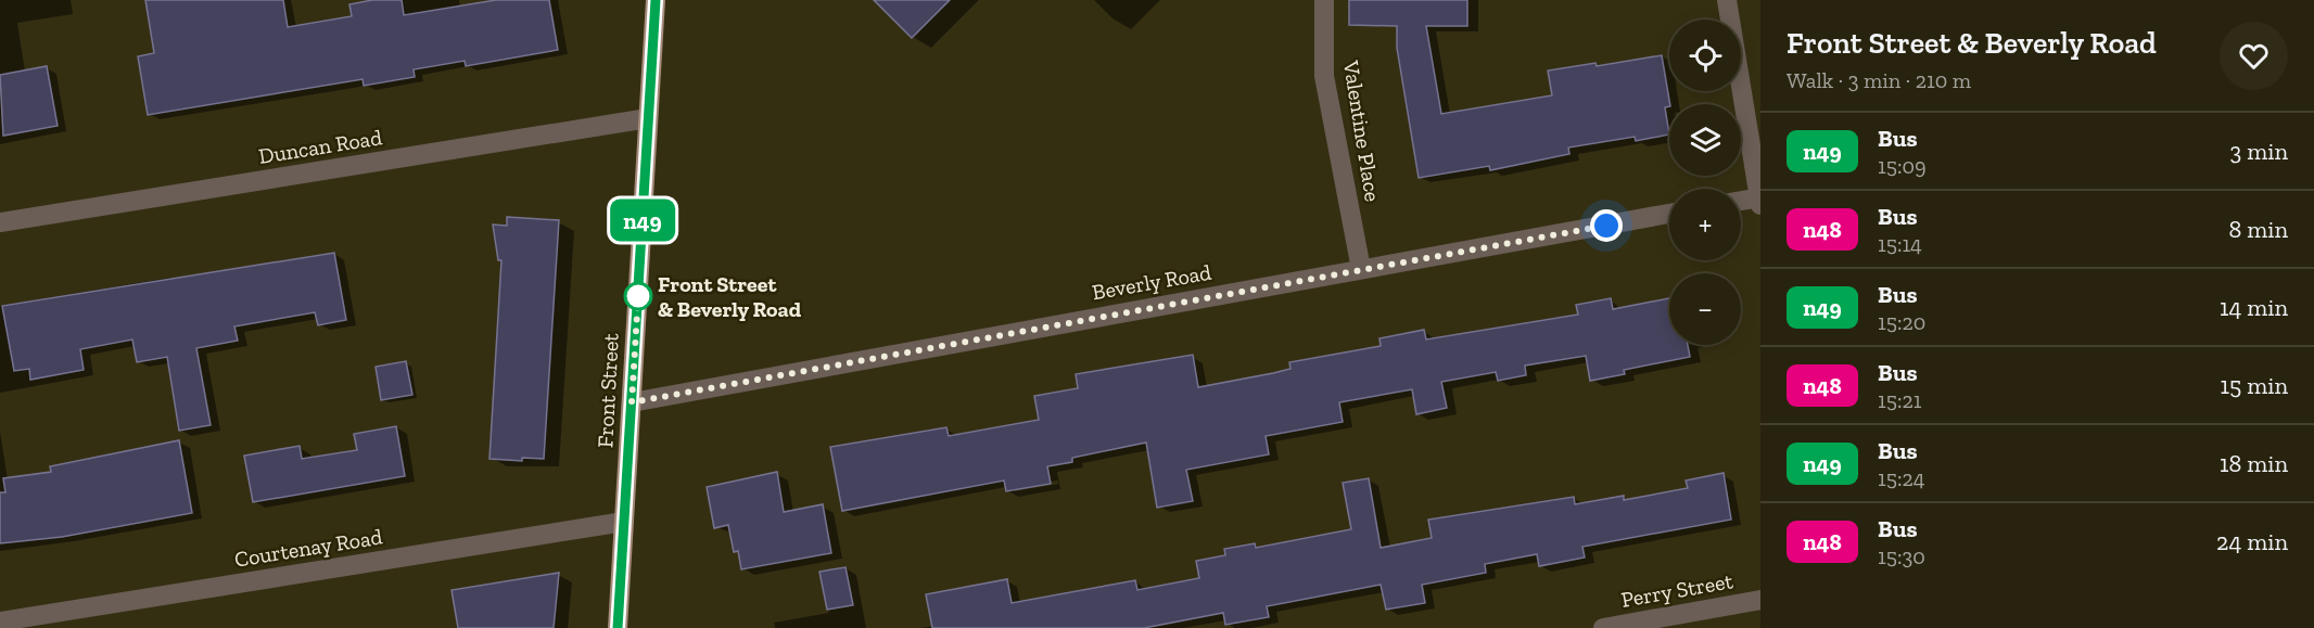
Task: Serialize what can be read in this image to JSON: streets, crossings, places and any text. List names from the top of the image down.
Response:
{
  "streets": {
    "main road": ["Front Street"],
    "street": [
      "Valentine Place",
      "Duncan Road",
      "Beverly Road",
      "Courtenay Road",
      "Perry Street"
    ]
  },
  "crossings": [
    ["Valentine Place", "Beverly Road"],
    ["Duncan Road", "Front Street"],
    ["Beverly Road", "Front Street"],
    ["Front Street", "Courtenay Road"]
  ],
  "places": ["Front Street & Beverly Road"],
  "lines": ["bus line n49"],
  "page": {
    "on_map": "n49",
    "heading": ["Front Street & Beverly Road", "Walk · 3 min · 210 m"],
    "map_buttons": ["+", "−"],
    "list": [
      {
        "mark": "n49",
        "name": "Bus",
        "note": "15:09",
        "value": "3 min"
      },
      {
        "mark": "n48",
        "name": "Bus",
        "note": "15:14",
        "value": "8 min"
      },
      {
        "mark": "n49",
        "name": "Bus",
        "note": "15:20",
        "value": "14 min"
      },
      {
        "mark": "n48",
        "name": "Bus",
        "note": "15:21",
        "value": "15 min"
      },
      {
        "mark": "n49",
        "name": "Bus",
        "note": "15:24",
        "value": "18 min"
      },
      {
        "mark": "n48",
        "name": "Bus",
        "note": "15:30",
        "value": "24 min"
      }
    ]
  }
}
